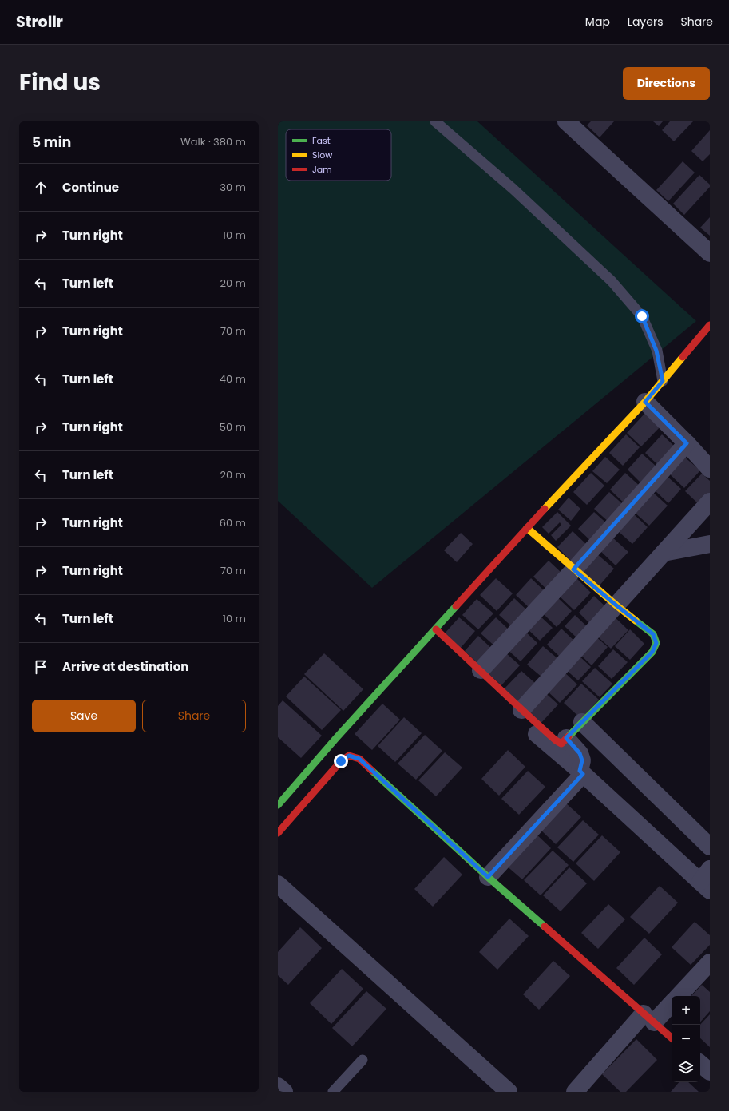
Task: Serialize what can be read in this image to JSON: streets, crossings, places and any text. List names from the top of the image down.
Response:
{
  "legend": ["Fast", "Slow", "Jam"],
  "page": {
    "header": "Strollr",
    "nav": ["Map", "Layers", "Share"],
    "title": "Find us",
    "buttons": [
      "Directions",
      ["Save", "Share"]
    ],
    "heading": ["5 min", "Walk · 380 m"],
    "list": [
      ["Continue", "30 m"],
      ["Turn right", "10 m"],
      ["Turn left", "20 m"],
      ["Turn right", "70 m"],
      ["Turn left", "40 m"],
      ["Turn right", "50 m"],
      ["Turn left", "20 m"],
      ["Turn right", "60 m"],
      ["Turn right", "70 m"],
      ["Turn left", "10 m"],
      "Arrive at destination"
    ],
    "map_buttons": ["+", "−"]
  }
}
